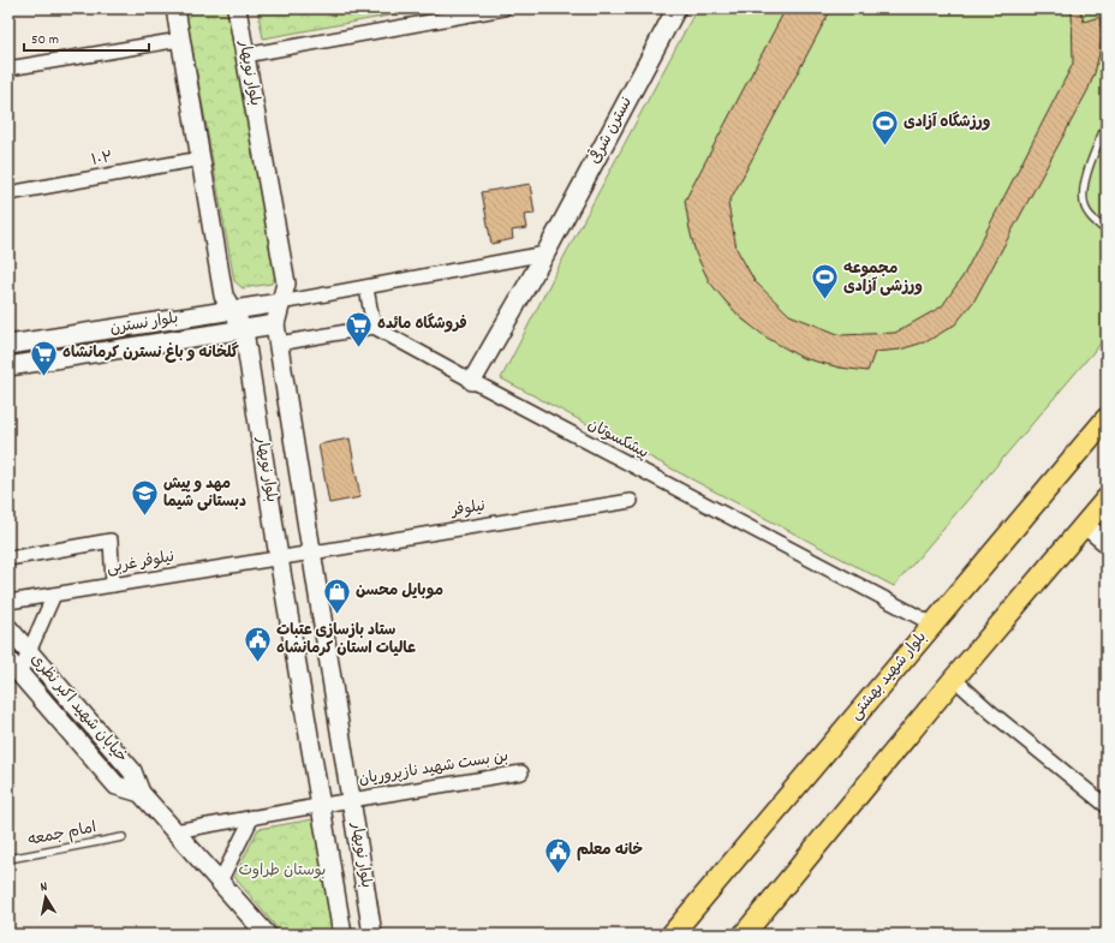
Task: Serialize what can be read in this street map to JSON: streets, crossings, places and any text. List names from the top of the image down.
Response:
{
  "streets": {
    "main road": [
      "بلوار نوبهار",
      "نسترن شرقی",
      "بلوار نسترن",
      "بلوار شهید بهشتی",
      "خیابان شهید اکبر نظری"
    ],
    "street": [
      "۱۰۲",
      "پیشکسوتان",
      "نیلوفر",
      "نیلوفر غربی",
      "بن بست شهید نازپروریان"
    ],
    "lane": ["امام جمعه"]
  },
  "crossings": [
    ["بلوار نوبهار", "۱۰۲"],
    ["بلوار نوبهار", "بلوار نسترن"],
    ["بلوار نوبهار", "نیلوفر"],
    ["بلوار نوبهار", "نیلوفر غربی"],
    ["بلوار نوبهار", "بن بست شهید نازپروریان"],
    ["نسترن شرقی", "پیشکسوتان"],
    ["پیشکسوتان", "بلوار شهید بهشتی"],
    ["نیلوفر", "نیلوفر غربی"],
    ["خیابان شهید اکبر نظری", "بن بست شهید نازپروریان"]
  ],
  "parks": ["بوستان طراوت"],
  "places": {
    "sports": ["ورزشگاه آزادی", "مجموعه ورزشی آزادی"],
    "supermarket": ["فروشگاه مائده", "گلخانه و باغ نسترن کرمانشاه"],
    "school or university": ["مهد و پیش دبستانی شیما"],
    "shop": ["موبایل محسن"],
    "public building": ["ستاد بازسازی عتبات عالیات استان کرمانشاه", "خانه معلم"]
  },
  "scale_bar": "50 m",
  "north": "top"
}
